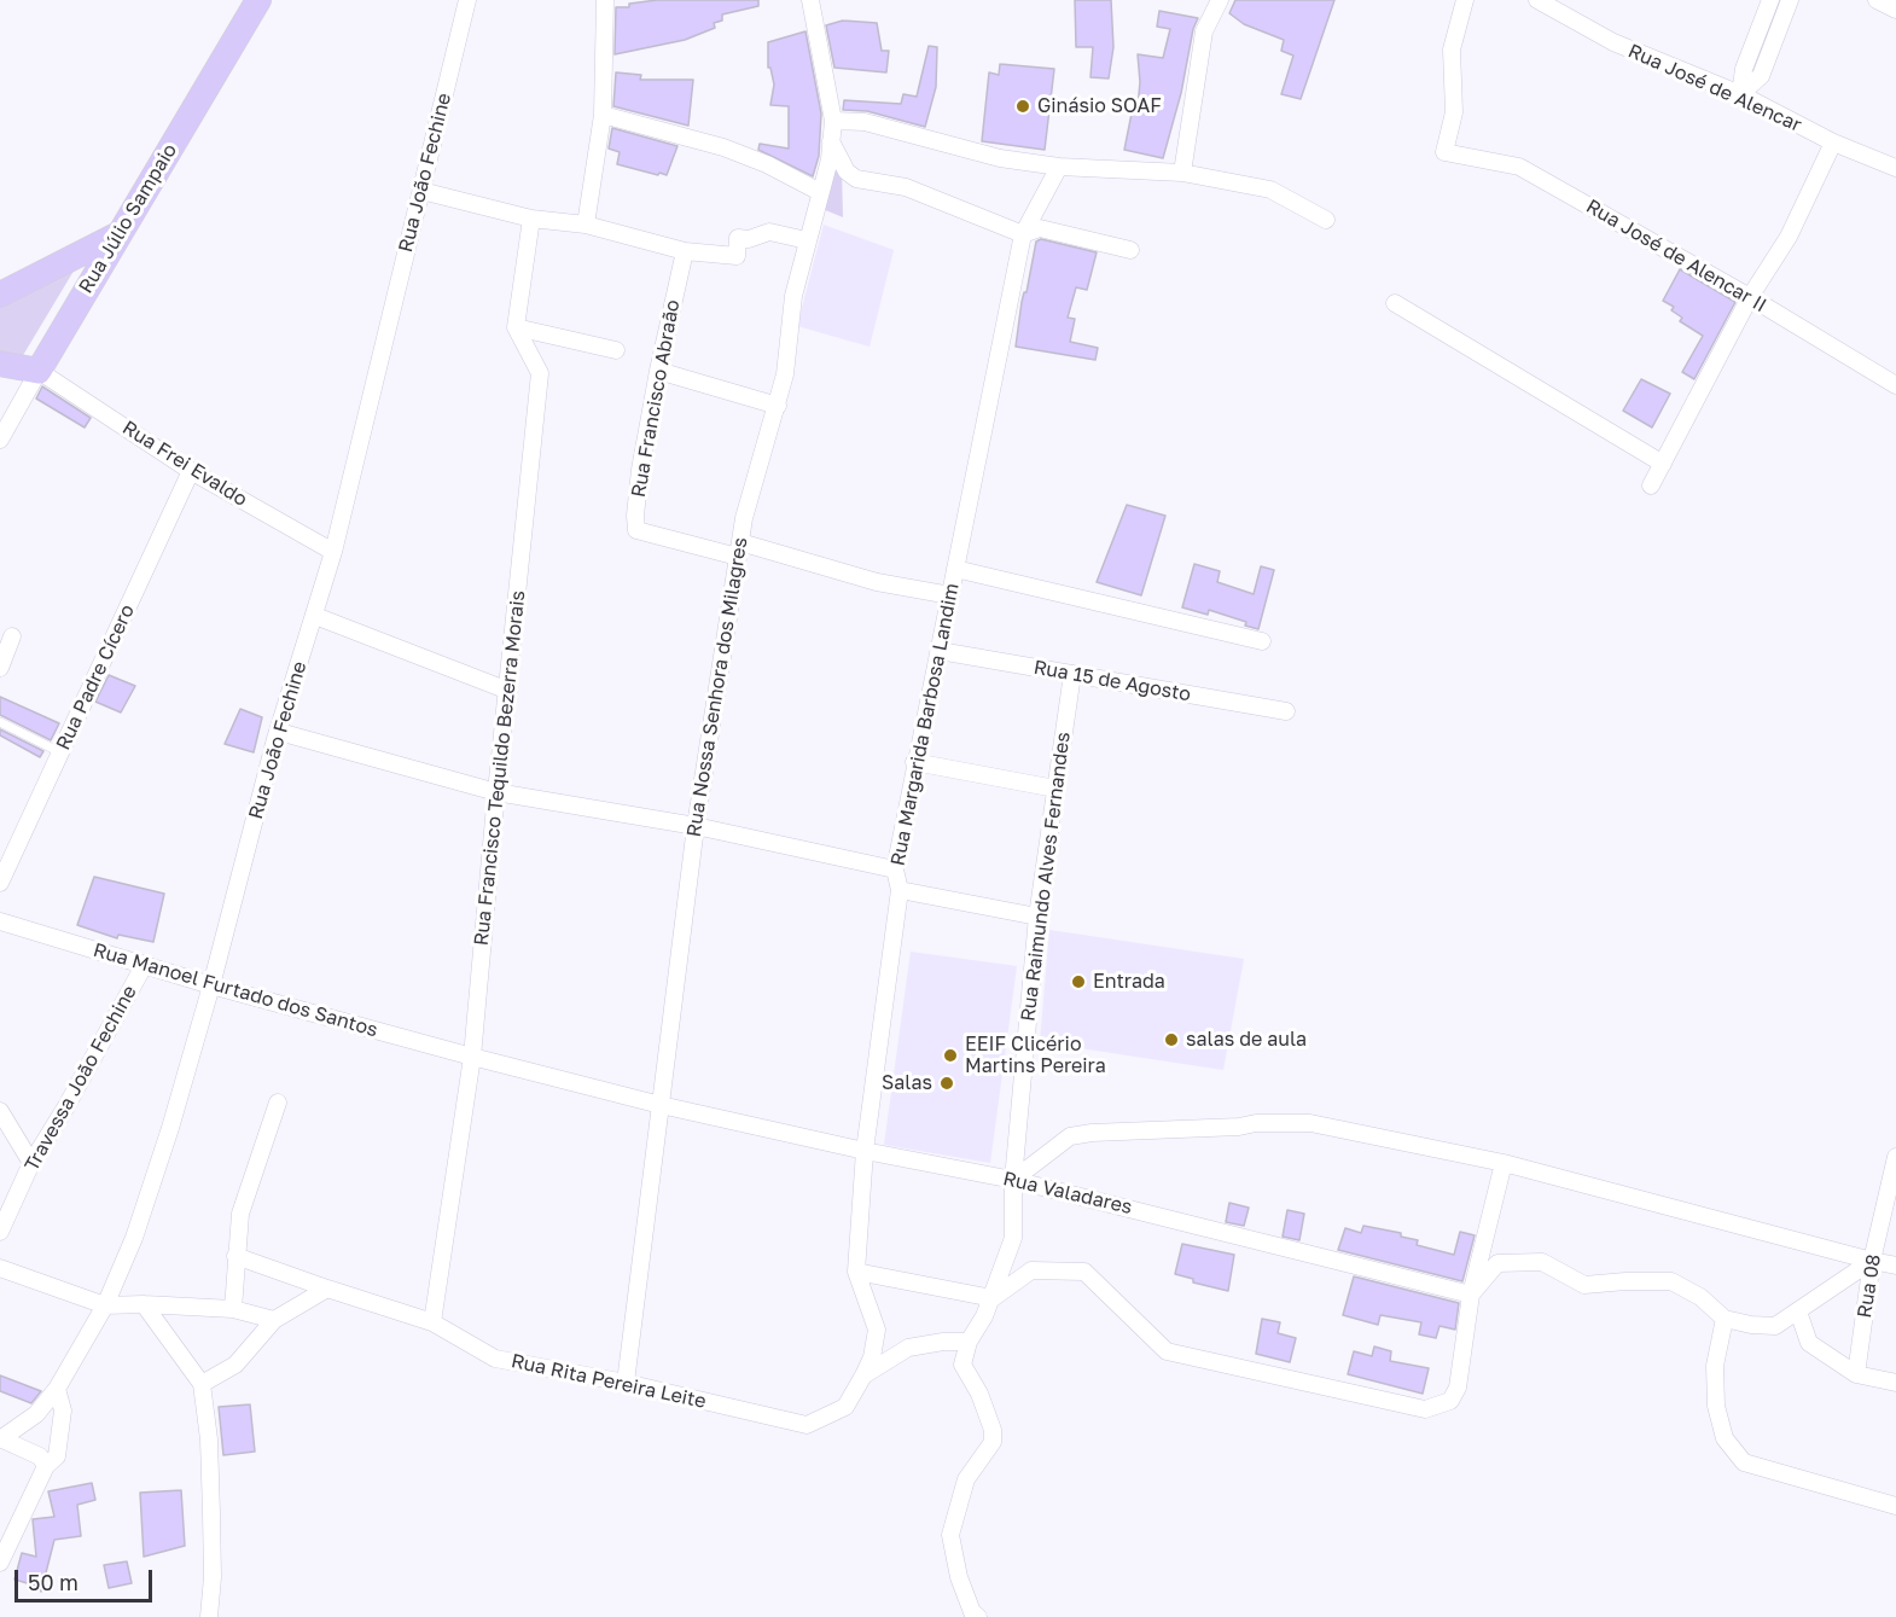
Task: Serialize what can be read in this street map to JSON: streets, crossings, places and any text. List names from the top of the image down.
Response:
{
  "streets": {
    "main road": ["Rua Júlio Sampaio"],
    "street": [
      "Rua José de Alencar",
      "Rua João Fechine",
      "Rua José de Alencar II",
      "Rua Francisco Abraão",
      "Rua Frei Evaldo",
      "Rua Padre Cícero",
      "Rua 15 de Agosto",
      "Rua Nossa Senhora dos Milagres",
      "Rua Margarida Barbosa Landim",
      "Rua Francisco Tequildo Bezerra Morais",
      "Rua Raimundo Alves Fernandes",
      "Rua Manoel Furtado dos Santos",
      "Travessa João Fechine",
      "Rua Valadares",
      "Rua 08",
      "Rua Rita Pereira Leite"
    ]
  },
  "crossings": [
    ["Rua João Fechine", "Rua Frei Evaldo"],
    ["Rua João Fechine", "Rua Manoel Furtado dos Santos"],
    ["Rua Júlio Sampaio", "Rua Frei Evaldo"],
    ["Rua Francisco Abraão", "Rua Nossa Senhora dos Milagres"],
    ["Rua Frei Evaldo", "Rua Padre Cícero"],
    ["Rua 15 de Agosto", "Rua Margarida Barbosa Landim"],
    ["Rua 15 de Agosto", "Rua Raimundo Alves Fernandes"],
    ["Rua Nossa Senhora dos Milagres", "Rua Manoel Furtado dos Santos"],
    ["Rua Nossa Senhora dos Milagres", "Rua Valadares"],
    ["Rua Nossa Senhora dos Milagres", "Rua Rita Pereira Leite"],
    ["Rua Margarida Barbosa Landim", "Rua Valadares"],
    ["Rua Margarida Barbosa Landim", "Rua Rita Pereira Leite"],
    ["Rua Francisco Tequildo Bezerra Morais", "Rua Manoel Furtado dos Santos"],
    ["Rua Francisco Tequildo Bezerra Morais", "Rua Rita Pereira Leite"],
    ["Rua Raimundo Alves Fernandes", "Rua Valadares"],
    ["Rua Raimundo Alves Fernandes", "Rua Rita Pereira Leite"],
    ["Rua Manoel Furtado dos Santos", "Travessa João Fechine"],
    ["Rua Manoel Furtado dos Santos", "Rua Valadares"]
  ],
  "places": [
    "Ginásio SOAF",
    "Entrada",
    "salas de aula",
    "EEIF Clicério Martins Pereira",
    "Salas"
  ],
  "scale_bar": "50 m"
}
